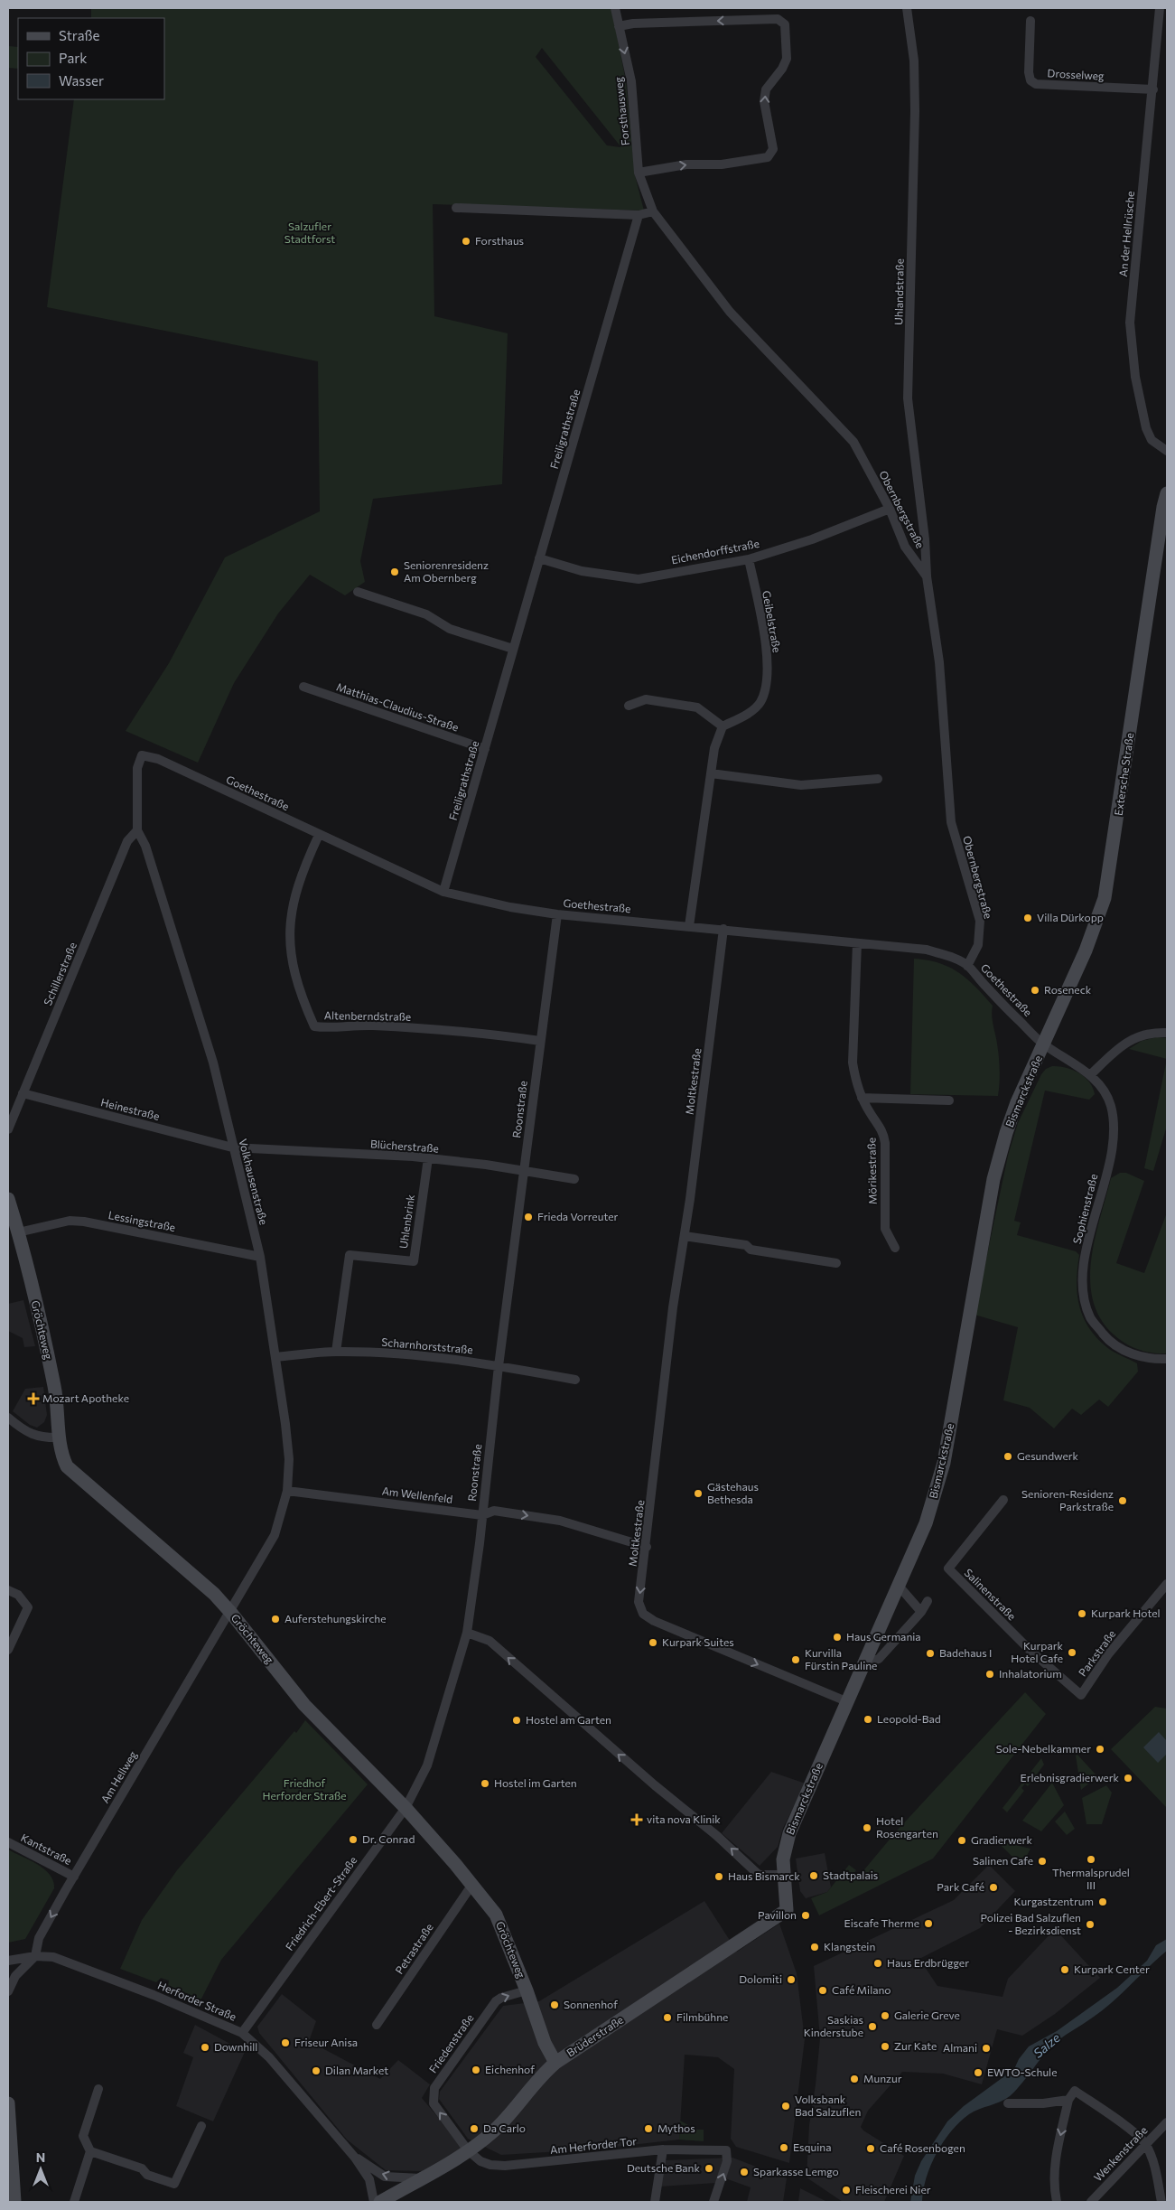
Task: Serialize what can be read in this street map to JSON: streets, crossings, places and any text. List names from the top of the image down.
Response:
{
  "streets": {
    "main road": [
      "Extersche Straße",
      "Bismarckstraße",
      "Gröchteweg",
      "Brüderstraße"
    ],
    "street": [
      "Drosselweg",
      "Forsthausweg",
      "An der Hellrüsche",
      "Uhlandstraße",
      "Freiligrathstraße",
      "Obernbergstraße",
      "Eichendorffstraße",
      "Geibelstraße",
      "Matthias-Claudius-Straße",
      "Goethestraße",
      "Schillerstraße",
      "Altenberndstraße",
      "Moltkestraße",
      "Heinestraße",
      "Roonstraße",
      "Blücherstraße",
      "Mörikestraße",
      "Volkhausenstraße",
      "Sophienstraße",
      "Lessingstraße",
      "Uhlenbrink",
      "Scharnhorststraße",
      "Am Wellenfeld",
      "Salinenstraße",
      "Parkstraße",
      "Am Hellweg",
      "Kantstraße",
      "Friedrich-Ebert-Straße",
      "Petrastraße",
      "Herforder Straße",
      "Friedenstraße",
      "Am Herforder Tor",
      "Wenkenstraße"
    ]
  },
  "crossings": [
    ["Drosselweg", "An der Hellrüsche"],
    ["Forsthausweg", "Obernbergstraße"],
    ["Uhlandstraße", "Obernbergstraße"],
    ["Freiligrathstraße", "Eichendorffstraße"],
    ["Freiligrathstraße", "Matthias-Claudius-Straße"],
    ["Freiligrathstraße", "Goethestraße"],
    ["Obernbergstraße", "Eichendorffstraße"],
    ["Obernbergstraße", "Goethestraße"],
    ["Eichendorffstraße", "Geibelstraße"],
    ["Extersche Straße", "Goethestraße"],
    ["Extersche Straße", "Bismarckstraße"],
    ["Extersche Straße", "Sophienstraße"],
    ["Goethestraße", "Altenberndstraße"],
    ["Goethestraße", "Moltkestraße"],
    ["Goethestraße", "Bismarckstraße"],
    ["Goethestraße", "Roonstraße"],
    ["Goethestraße", "Mörikestraße"],
    ["Goethestraße", "Volkhausenstraße"],
    ["Goethestraße", "Sophienstraße"],
    ["Schillerstraße", "Heinestraße"],
    ["Schillerstraße", "Volkhausenstraße"],
    ["Altenberndstraße", "Roonstraße"],
    ["Moltkestraße", "Bismarckstraße"],
    ["Moltkestraße", "Am Wellenfeld"],
    ["Bismarckstraße", "Sophienstraße"],
    ["Bismarckstraße", "Brüderstraße"],
    ["Heinestraße", "Blücherstraße"],
    ["Heinestraße", "Volkhausenstraße"],
    ["Roonstraße", "Blücherstraße"],
    ["Roonstraße", "Scharnhorststraße"],
    ["Roonstraße", "Am Wellenfeld"],
    ["Roonstraße", "Friedrich-Ebert-Straße"],
    ["Blücherstraße", "Volkhausenstraße"],
    ["Blücherstraße", "Uhlenbrink"],
    ["Volkhausenstraße", "Lessingstraße"],
    ["Volkhausenstraße", "Gröchteweg"],
    ["Volkhausenstraße", "Scharnhorststraße"],
    ["Volkhausenstraße", "Am Wellenfeld"],
    ["Volkhausenstraße", "Am Hellweg"],
    ["Lessingstraße", "Gröchteweg"],
    ["Uhlenbrink", "Scharnhorststraße"],
    ["Gröchteweg", "Am Hellweg"],
    ["Gröchteweg", "Friedrich-Ebert-Straße"],
    ["Gröchteweg", "Petrastraße"],
    ["Gröchteweg", "Brüderstraße"],
    ["Gröchteweg", "Friedenstraße"],
    ["Salinenstraße", "Parkstraße"],
    ["Am Hellweg", "Kantstraße"],
    ["Am Hellweg", "Herforder Straße"],
    ["Friedrich-Ebert-Straße", "Herforder Straße"],
    ["Herforder Straße", "Brüderstraße"],
    ["Brüderstraße", "Friedenstraße"],
    ["Brüderstraße", "Am Herforder Tor"],
    ["Friedenstraße", "Am Herforder Tor"]
  ],
  "one_way": ["Forsthausweg", "Am Wellenfeld", "Friedenstraße"],
  "water": ["Salze"],
  "parks": ["Salzufler Stadtforst", "Friedhof Herforder Straße"],
  "places": {
    "other": [
      "Forsthaus",
      "Seniorenresidenz Am Obernberg",
      "Villa Dürkopp",
      "Roseneck",
      "Frieda Vorreuter",
      "Gesundwerk",
      "Gästehaus Bethesda",
      "Senioren-Residenz Parkstraße",
      "Kurpark Hotel",
      "Auferstehungskirche",
      "Haus Germania",
      "Kurpark Suites",
      "Kurpark Hotel Cafe",
      "Badehaus I",
      "Kurvilla Fürstin Pauline",
      "Inhalatorium",
      "Leopold-Bad",
      "Hostel am Garten",
      "Sole-Nebelkammer",
      "Erlebnisgradierwerk",
      "Hostel im Garten",
      "Hotel Rosengarten",
      "Dr. Conrad",
      "Gradierwerk",
      "Thermalsprudel III",
      "Salinen Cafe",
      "Stadtpalais",
      "Haus Bismarck",
      "Park Café",
      "Kurgastzentrum",
      "Pavillon",
      "Eiscafe Therme",
      "Polizei Bad Salzuflen - Bezirksdienst",
      "Klangstein",
      "Haus Erdbrügger",
      "Kurpark Center",
      "Dolomiti",
      "Café Milano",
      "Sonnenhof",
      "Galerie Greve",
      "Filmbühne",
      "Saskias Kinderstube",
      "Friseur Anisa",
      "Zur Kate",
      "Downhill",
      "Almani",
      "Eichenhof",
      "Dilan Market",
      "EWTO-Schule",
      "Munzur",
      "Volksbank Bad Salzuflen",
      "Da Carlo",
      "Mythos",
      "Esquina",
      "Café Rosenbogen",
      "Deutsche Bank",
      "Sparkasse Lemgo",
      "Fleischerei Nier"
    ],
    "health": ["Mozart Apotheke", "vita nova Klinik"]
  },
  "legend": ["Straße", "Park", "Wasser"],
  "north": "top"
}
